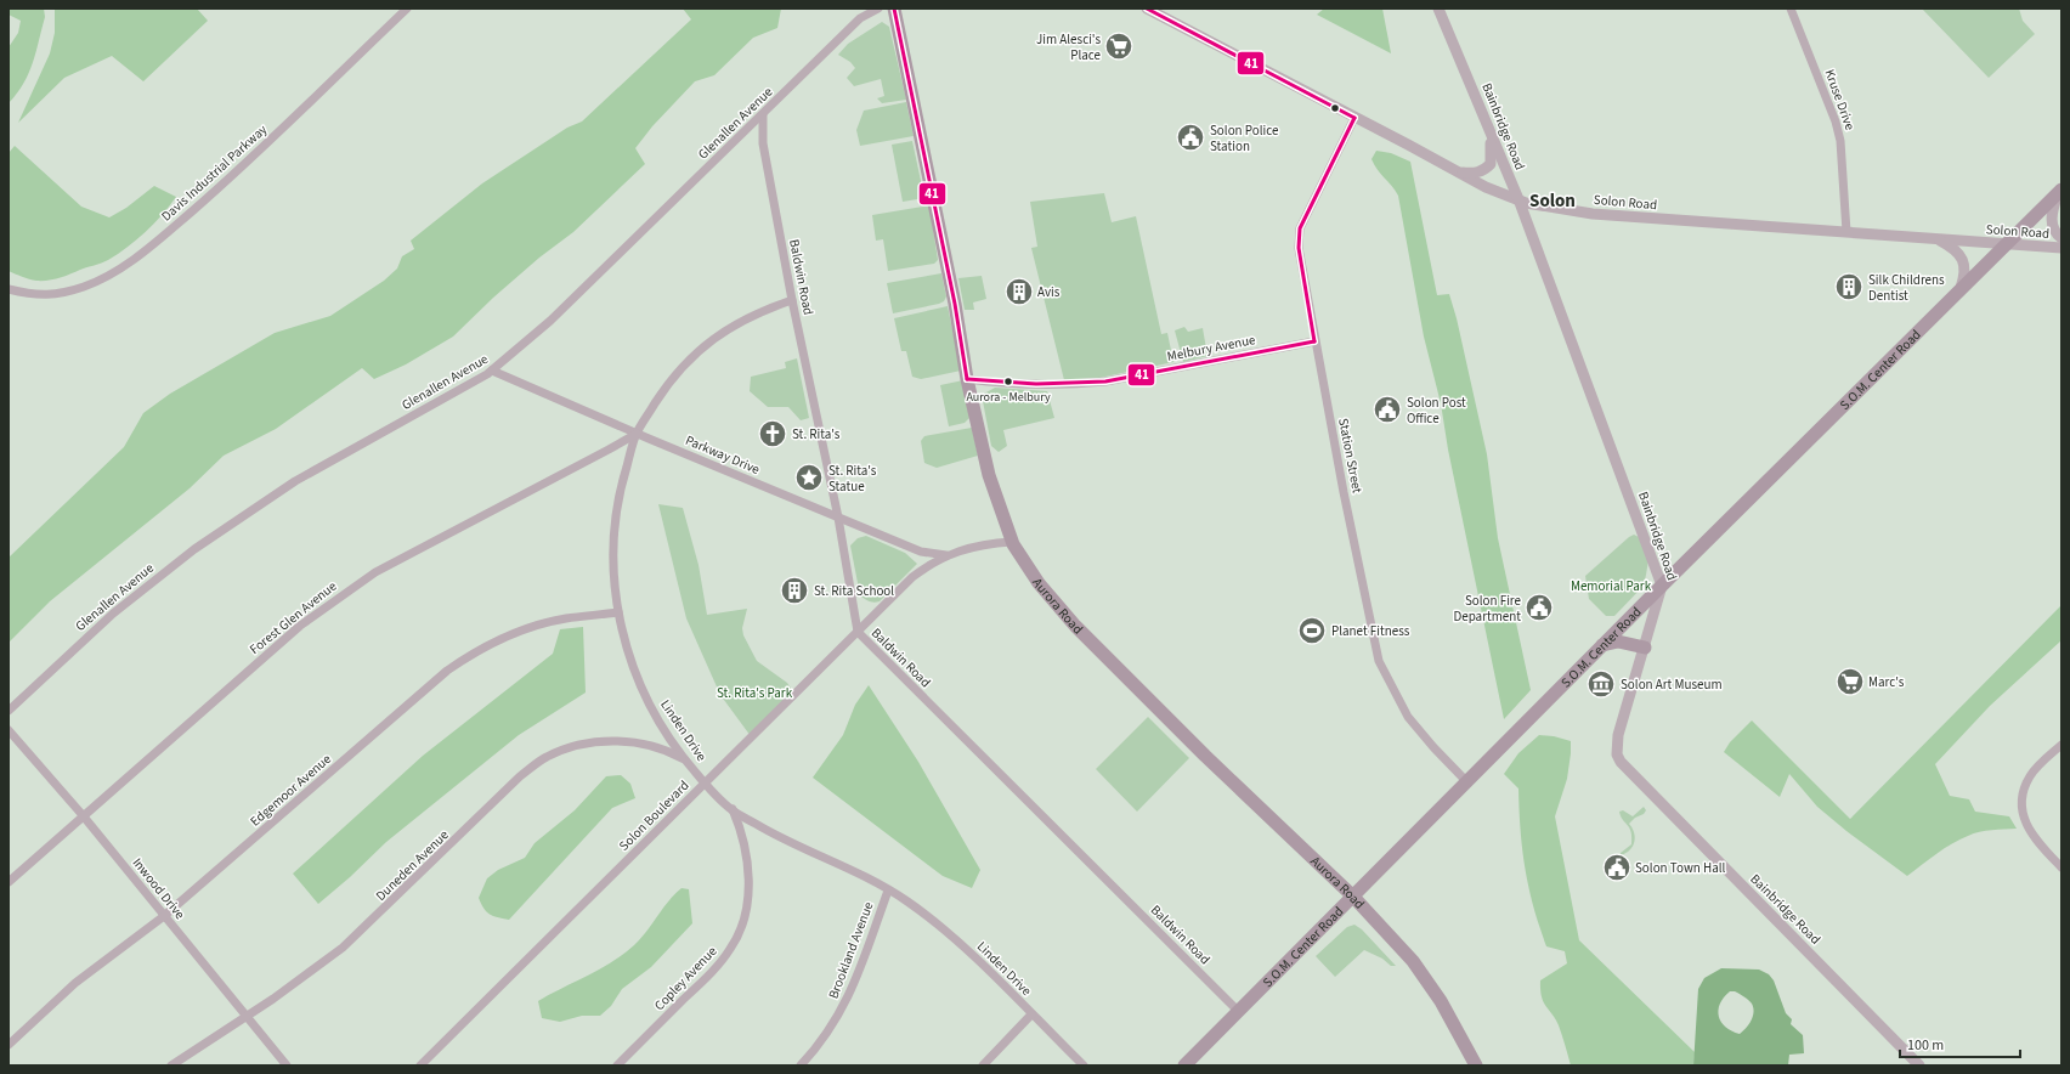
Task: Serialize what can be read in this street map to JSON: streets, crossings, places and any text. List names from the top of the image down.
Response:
{
  "streets": {
    "main road": ["S.O.M. Center Road", "Aurora Road"],
    "street": [
      "Kruse Drive",
      "Glenallen Avenue",
      "Bainbridge Road",
      "Davis Industrial Parkway",
      "Solon Road",
      "Baldwin Road",
      "Melbury Avenue",
      "Parkway Drive",
      "Station Street",
      "Forest Glen Avenue",
      "Linden Drive",
      "Edgemoor Avenue",
      "Solon Boulevard",
      "Duneden Avenue",
      "Inwood Drive",
      "Brookland Avenue",
      "Copley Avenue"
    ]
  },
  "crossings": [
    ["Kruse Drive", "Solon Road"],
    ["Glenallen Avenue", "Baldwin Road"],
    ["Glenallen Avenue", "Parkway Drive"],
    ["Bainbridge Road", "Solon Road"],
    ["Bainbridge Road", "S.O.M. Center Road"],
    ["Solon Road", "S.O.M. Center Road"],
    ["Solon Road", "Station Street"],
    ["Baldwin Road", "S.O.M. Center Road"],
    ["Baldwin Road", "Parkway Drive"],
    ["Baldwin Road", "Linden Drive"],
    ["Baldwin Road", "Solon Boulevard"],
    ["Melbury Avenue", "Station Street"],
    ["Melbury Avenue", "Aurora Road"],
    ["S.O.M. Center Road", "Station Street"],
    ["S.O.M. Center Road", "Aurora Road"],
    ["Parkway Drive", "Forest Glen Avenue"],
    ["Parkway Drive", "Linden Drive"],
    ["Parkway Drive", "Solon Boulevard"],
    ["Aurora Road", "Solon Boulevard"],
    ["Forest Glen Avenue", "Linden Drive"],
    ["Forest Glen Avenue", "Inwood Drive"],
    ["Linden Drive", "Edgemoor Avenue"],
    ["Linden Drive", "Solon Boulevard"],
    ["Linden Drive", "Duneden Avenue"],
    ["Linden Drive", "Brookland Avenue"],
    ["Linden Drive", "Copley Avenue"],
    ["Edgemoor Avenue", "Inwood Drive"],
    ["Duneden Avenue", "Inwood Drive"]
  ],
  "districts": ["Solon"],
  "parks": ["Memorial Park", "St. Rita's Park"],
  "places": {
    "supermarket": ["Jim Alesci's Place", "Marc's"],
    "public building": [
      "Solon Police Station",
      "Solon Post Office",
      "Solon Fire Department",
      "Solon Town Hall"
    ],
    "building": ["Silk Childrens Dentist", "Avis", "St. Rita School"],
    "other": ["Aurora - Melbury"],
    "church": ["St. Rita's"],
    "place": ["St. Rita's Statue"],
    "sports": ["Planet Fitness"],
    "museum": ["Solon Art Museum"]
  },
  "lines": ["transit line 41"],
  "scale_bar": "100 m"
}
